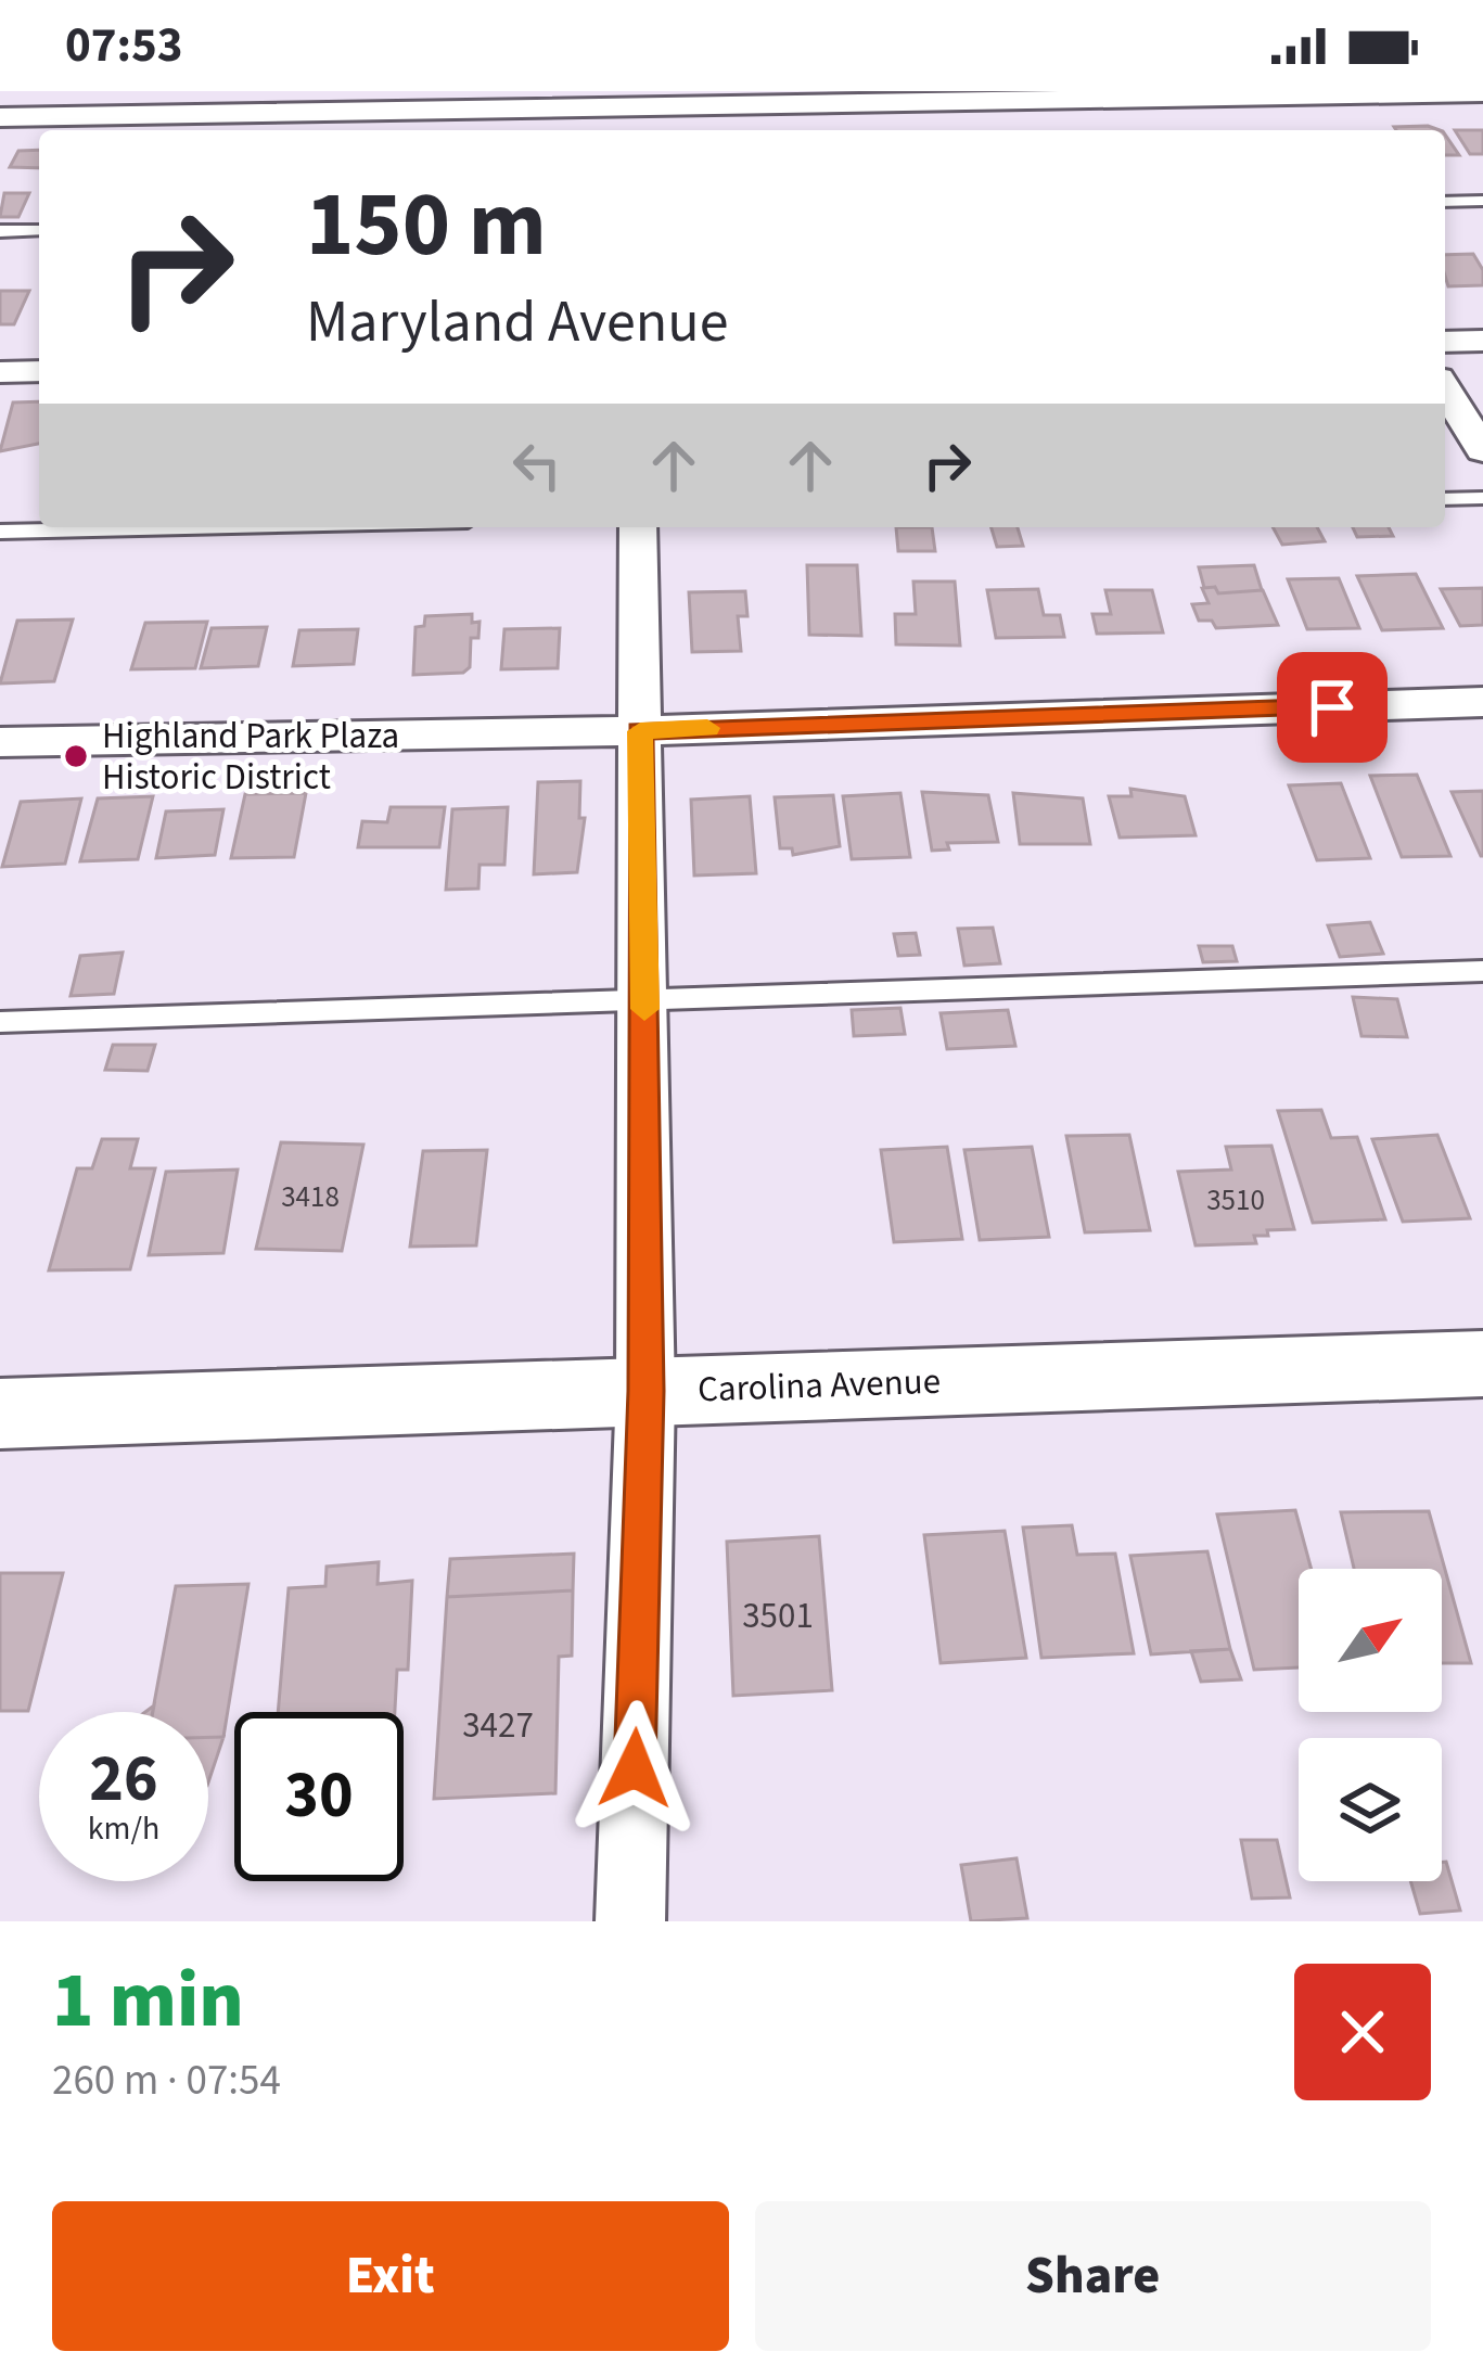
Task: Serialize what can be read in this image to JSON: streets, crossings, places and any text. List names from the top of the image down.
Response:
{
  "streets": {
    "street": ["Carolina Avenue"]
  },
  "places": ["Highland Park Plaza Historic District"],
  "house_numbers": [
    "3418",
    "3510",
    "3501",
    "3427"
  ],
  "north": "top right",
  "page": {
    "status": "07:53",
    "turn": ["150 m", "Maryland Avenue"],
    "speed": "26 km/h",
    "limit": "30",
    "heading": ["1 min", "260 m · 07:54"],
    "buttons": ["Exit", "Share"]
  }
}
